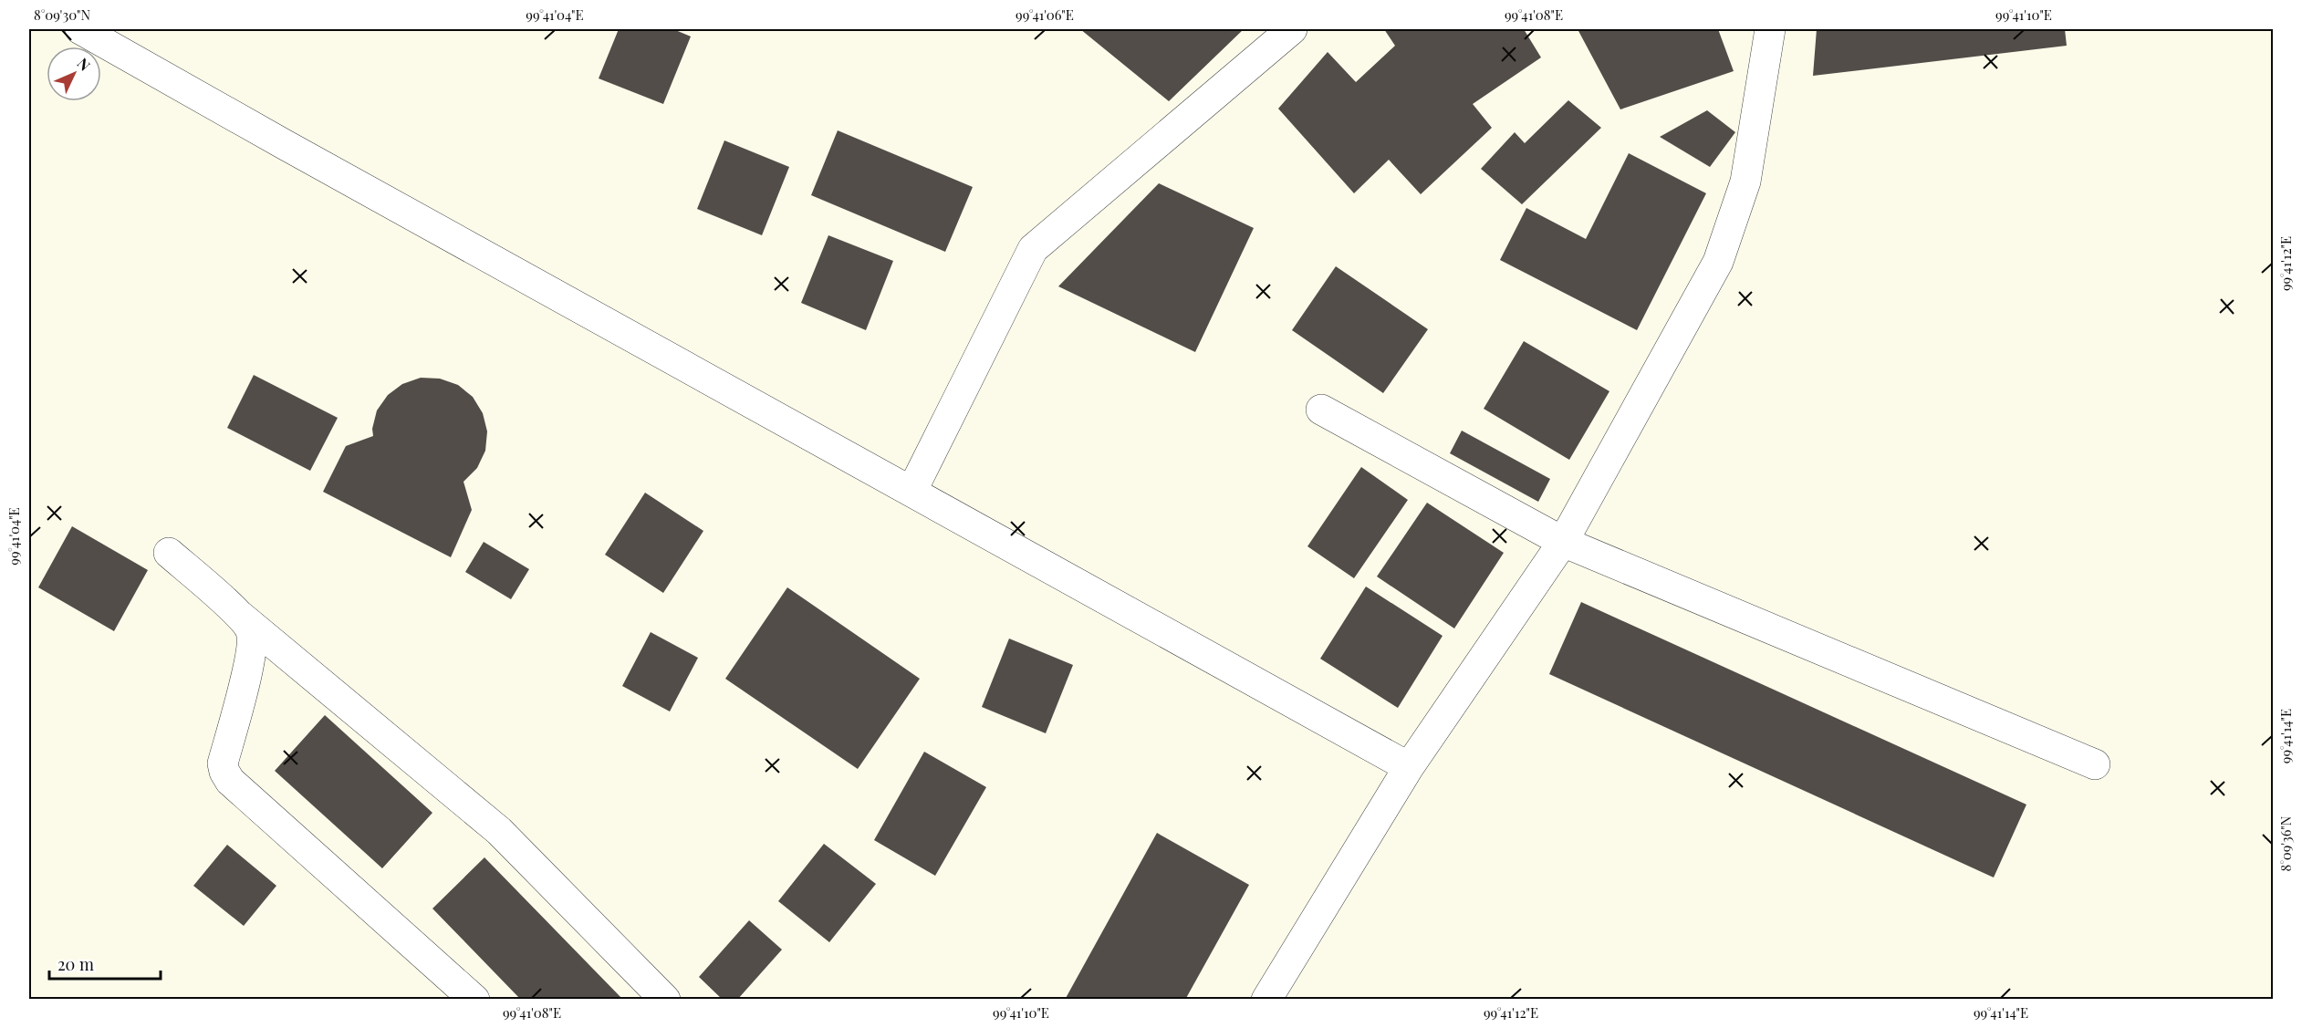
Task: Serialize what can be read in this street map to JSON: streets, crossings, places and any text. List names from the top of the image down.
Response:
{
  "scale_bar": "20 m",
  "north": "top right",
  "coordinates": [
    "8°09'30\"N",
    "99°41'04\"E",
    "99°41'06\"E",
    "99°41'08\"E",
    "99°41'10\"E",
    "99°41'12\"E",
    "99°41'14\"E",
    "8°09'36\"N"
  ]
}
